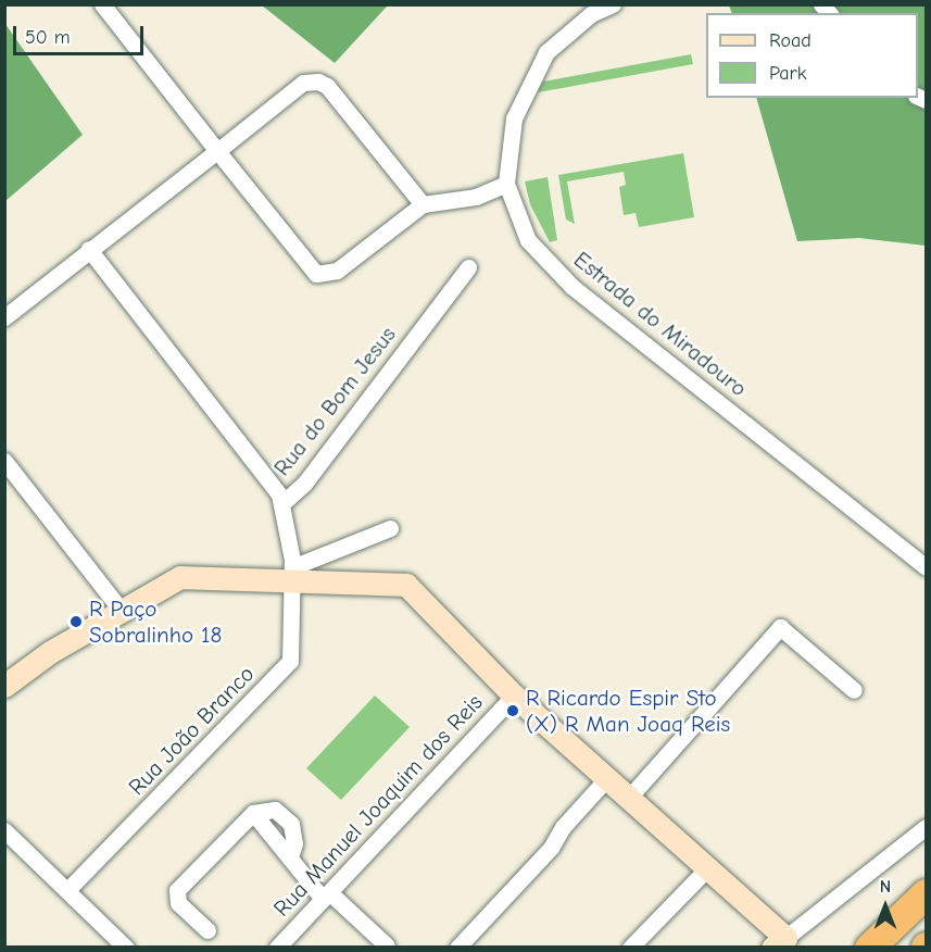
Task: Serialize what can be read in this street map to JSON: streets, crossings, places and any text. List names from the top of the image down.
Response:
{
  "streets": {
    "street": [
      "Estrada do Miradouro",
      "Rua do Bom Jesus",
      "Rua João Branco",
      "Rua Manuel Joaquim dos Reis"
    ]
  },
  "crossings": [
    ["Rua do Bom Jesus", "Rua João Branco"]
  ],
  "places": ["R Paço Sobralinho 18", "R Ricardo Espir Sto (X) R Man Joaq Reis"],
  "legend": ["Road", "Park"],
  "scale_bar": "50 m",
  "north": "top"
}
